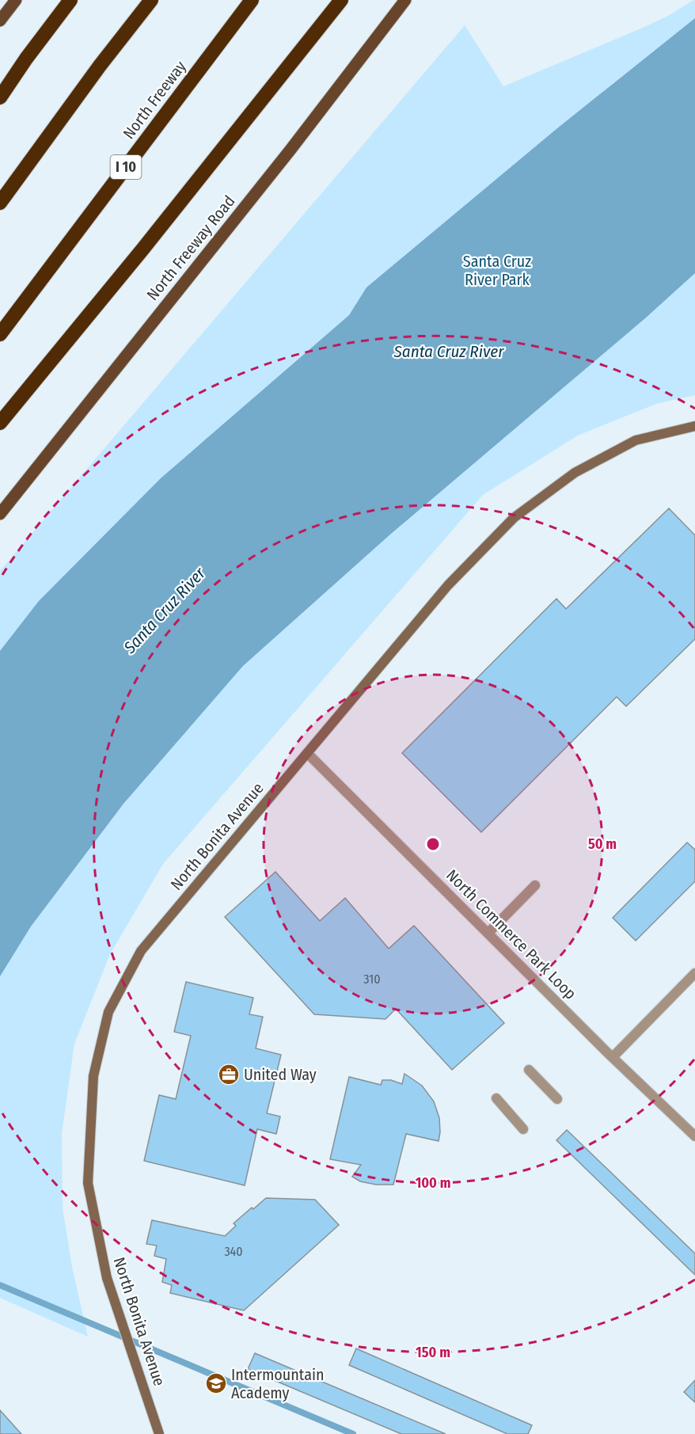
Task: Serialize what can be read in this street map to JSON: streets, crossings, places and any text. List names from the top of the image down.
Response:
{
  "streets": {
    "highway": ["North Freeway", "I 10"],
    "main road": ["North Freeway Road"],
    "street": ["North Bonita Avenue", "North Commerce Park Loop"]
  },
  "crossings": [
    ["North Bonita Avenue", "North Commerce Park Loop"]
  ],
  "water": ["Santa Cruz River"],
  "parks": ["Santa Cruz River Park"],
  "places": {
    "office": ["United Way"],
    "school or university": ["Intermountain Academy"]
  },
  "house_numbers": ["310", "340"],
  "rings": ["50 m", "100 m", "150 m"]
}
